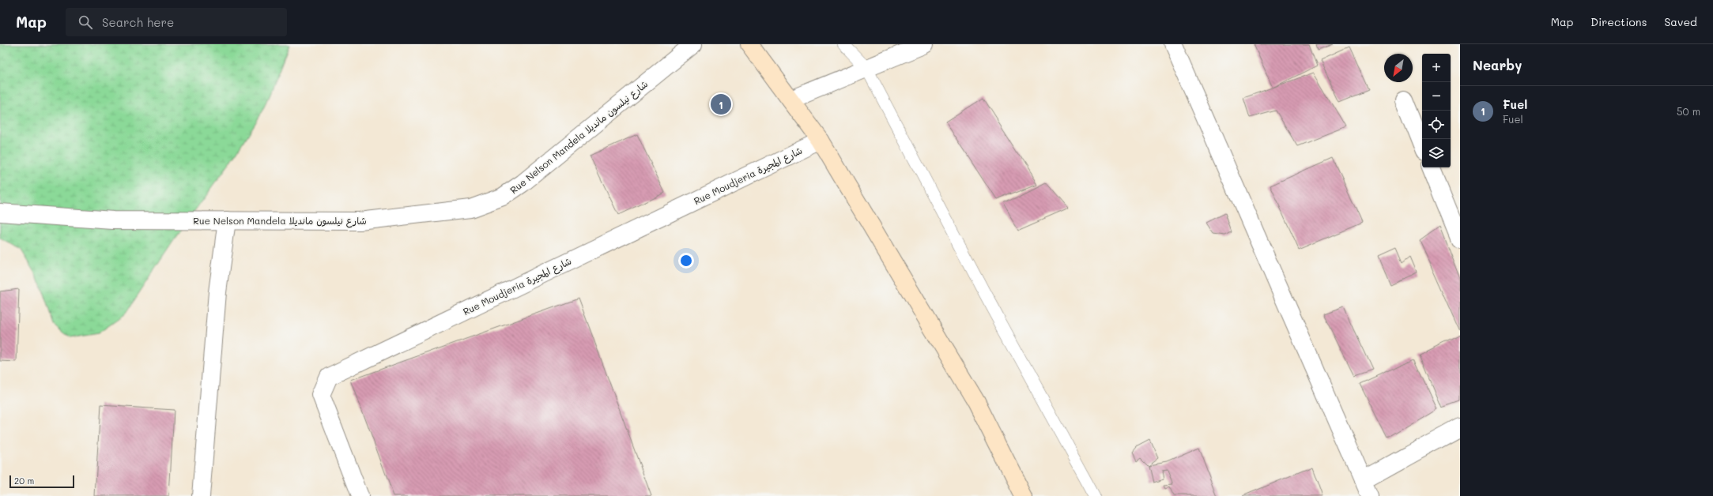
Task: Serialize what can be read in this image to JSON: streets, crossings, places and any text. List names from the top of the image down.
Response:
{
  "streets": {
    "street": ["Rue Nelson Mandela شارع نيلسون مانديلا", "Rue Moudjeria شارع المجيرة"]
  },
  "scale_bar": "20 m",
  "north": "bottom left",
  "page": {
    "header": "Map",
    "search": "Search here",
    "nav": ["Map", "Directions", "Saved"],
    "heading": "Nearby",
    "map_buttons": ["+", "−"],
    "list": [
      {
        "mark": "1",
        "name": "Fuel",
        "note": "Fuel",
        "value": "50 m"
      }
    ],
    "pins": "1",
    "scale": "20 m"
  }
}
